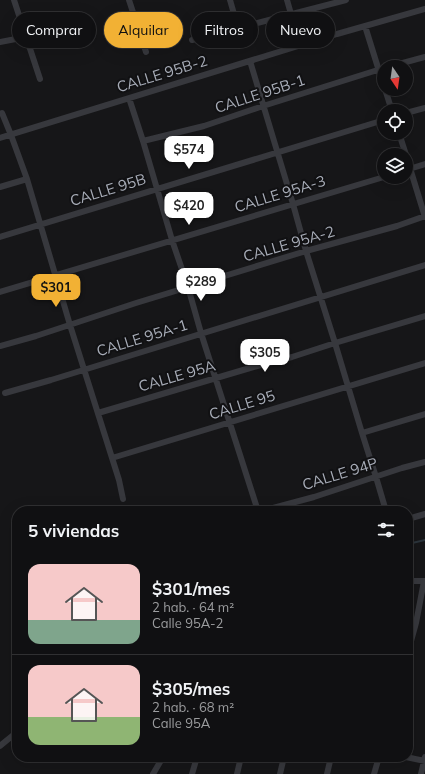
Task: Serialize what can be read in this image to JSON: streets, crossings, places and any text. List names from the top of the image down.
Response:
{
  "streets": {
    "street": [
      "CALLE 95B-2",
      "CALLE 95B-1",
      "CALLE 95B",
      "CALLE 95A-3",
      "CALLE 95A-2",
      "CALLE 95A-1",
      "CALLE 95A",
      "CALLE 95",
      "CALLE 94P"
    ]
  },
  "north": "bottom",
  "page": {
    "chip": [
      "Comprar",
      "Alquilar",
      "Filtros",
      "Nuevo"
    ],
    "price": [
      "$574",
      "$420",
      "$289",
      "$301",
      "$305"
    ],
    "heading": "5 viviendas",
    "list": [
      {
        "name": "$301/mes",
        "note": "2 hab. · 64 m² · Calle 95A-2"
      },
      {
        "name": "$305/mes",
        "note": "2 hab. · 68 m² · Calle 95A"
      }
    ]
  }
}
